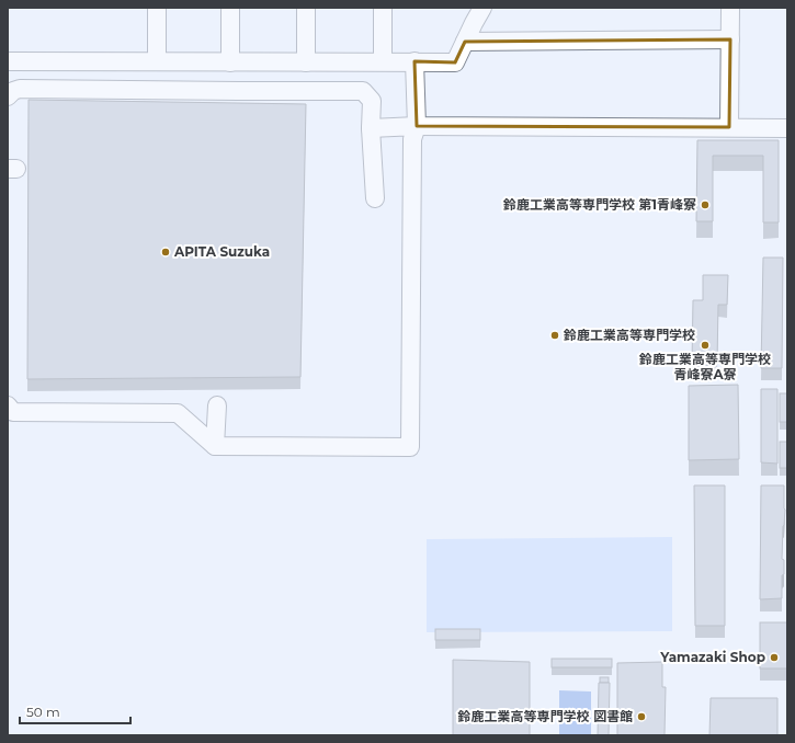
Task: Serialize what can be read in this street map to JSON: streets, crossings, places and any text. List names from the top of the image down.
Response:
{
  "places": [
    "鈴鹿工業高等専門学校 第1青峰寮",
    "APITA Suzuka",
    "鈴鹿工業高等専門学校",
    "鈴鹿工業高等専門学校 青峰寮A寮",
    "Yamazaki Shop",
    "鈴鹿工業高等専門学校 図書館"
  ],
  "scale_bar": "50 m"
}
